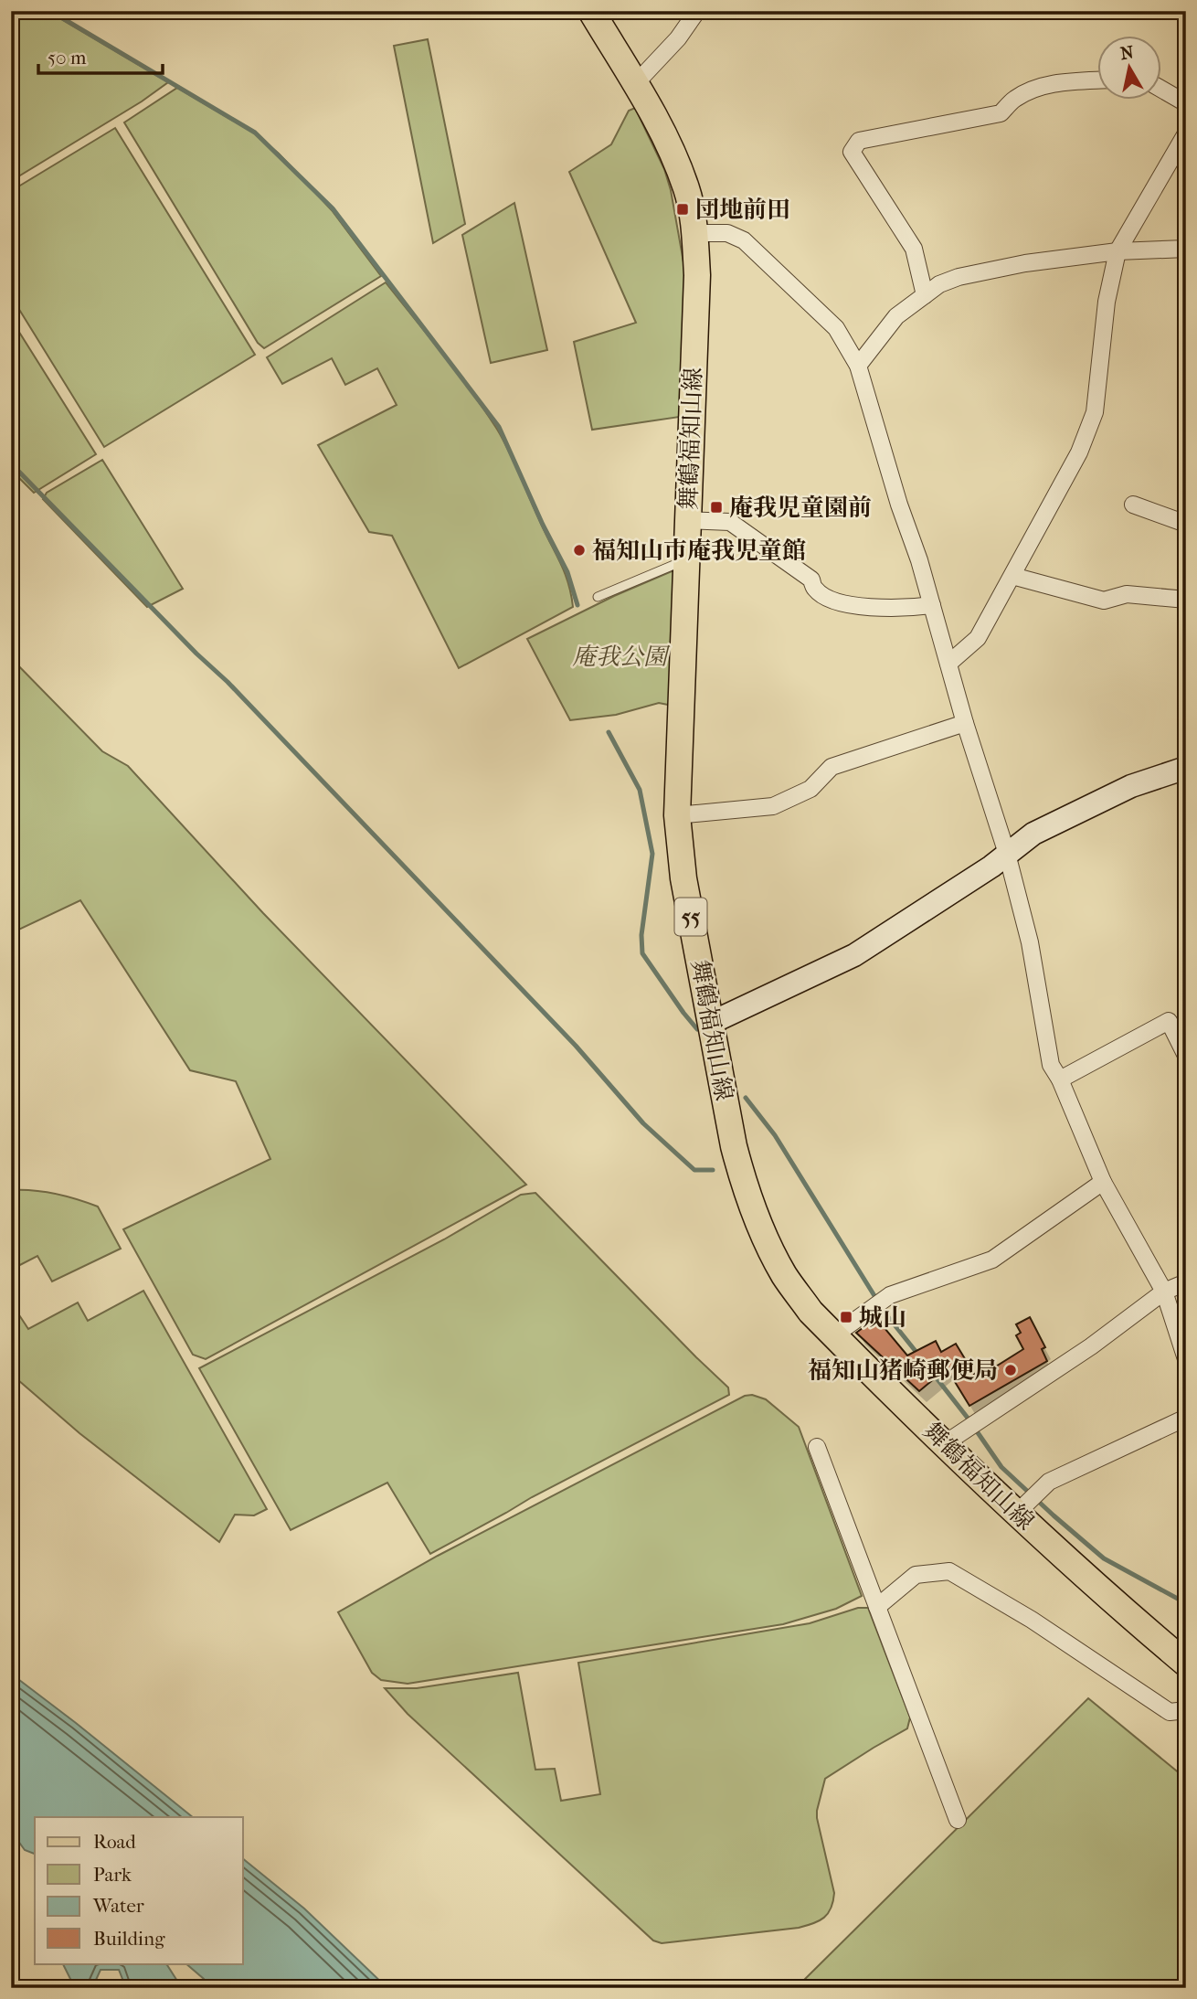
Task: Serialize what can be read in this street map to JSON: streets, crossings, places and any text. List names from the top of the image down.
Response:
{
  "streets": {
    "main road": ["舞鶴福知山線", "55"]
  },
  "parks": ["庵我公園"],
  "places": {
    "transit": ["団地前田", "庵我児童園前", "城山"],
    "other": ["福知山市庵我児童館", "福知山猪崎郵便局"]
  },
  "legend": [
    "Road",
    "Park",
    "Water",
    "Building"
  ],
  "scale_bar": "50 m",
  "north": "top"
}
